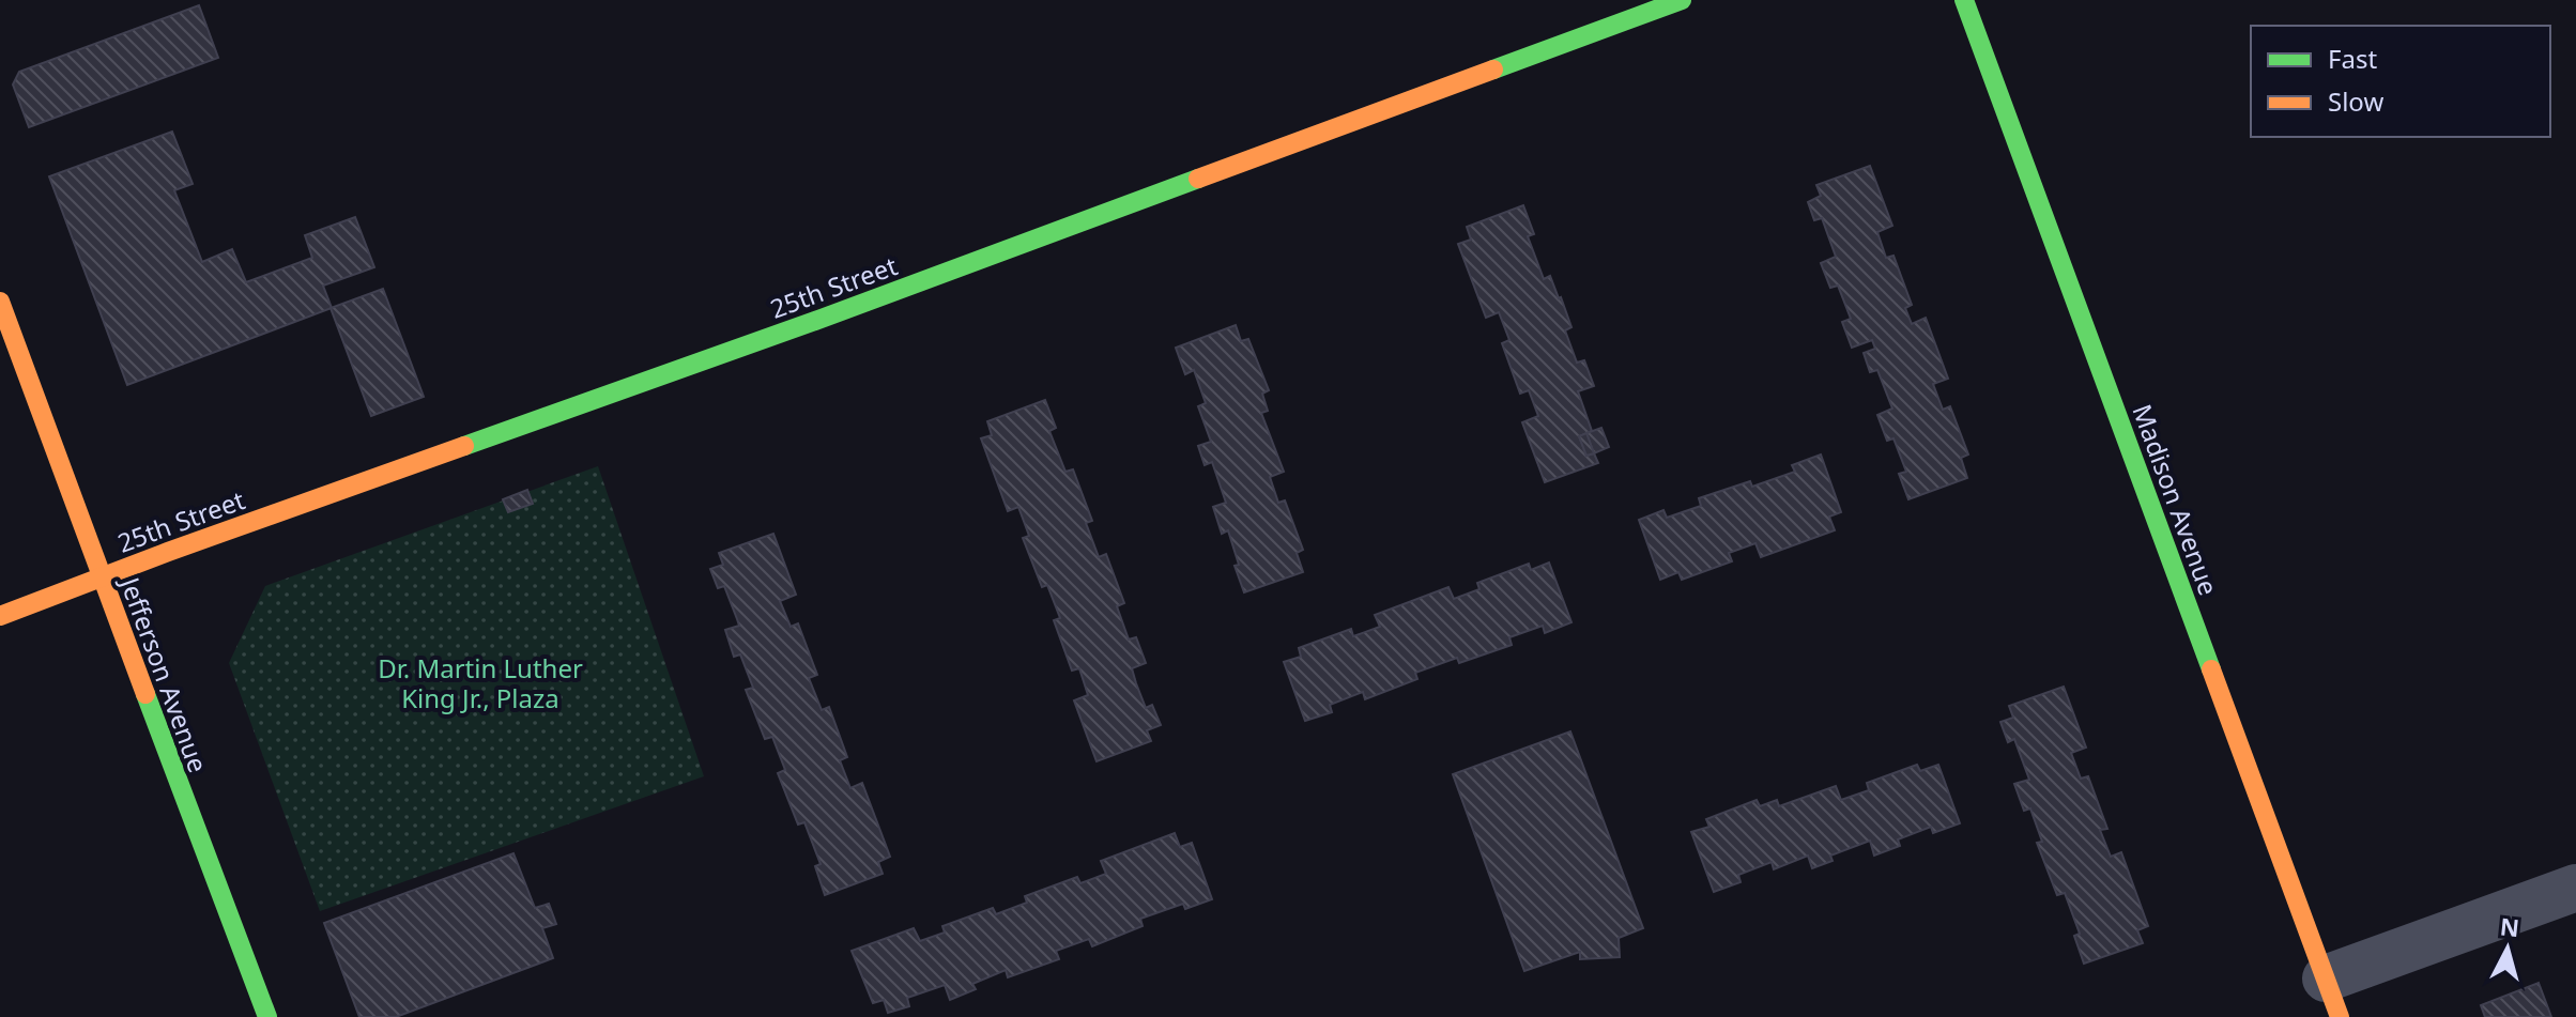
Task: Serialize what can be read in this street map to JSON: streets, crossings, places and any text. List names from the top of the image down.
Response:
{
  "streets": {
    "main road": ["25th Street", "Madison Avenue", "Jefferson Avenue"]
  },
  "crossings": [
    ["25th Street", "Jefferson Avenue"]
  ],
  "parks": ["Dr. Martin Luther King Jr., Plaza"],
  "legend": ["Fast", "Slow"],
  "north": "top"
}
